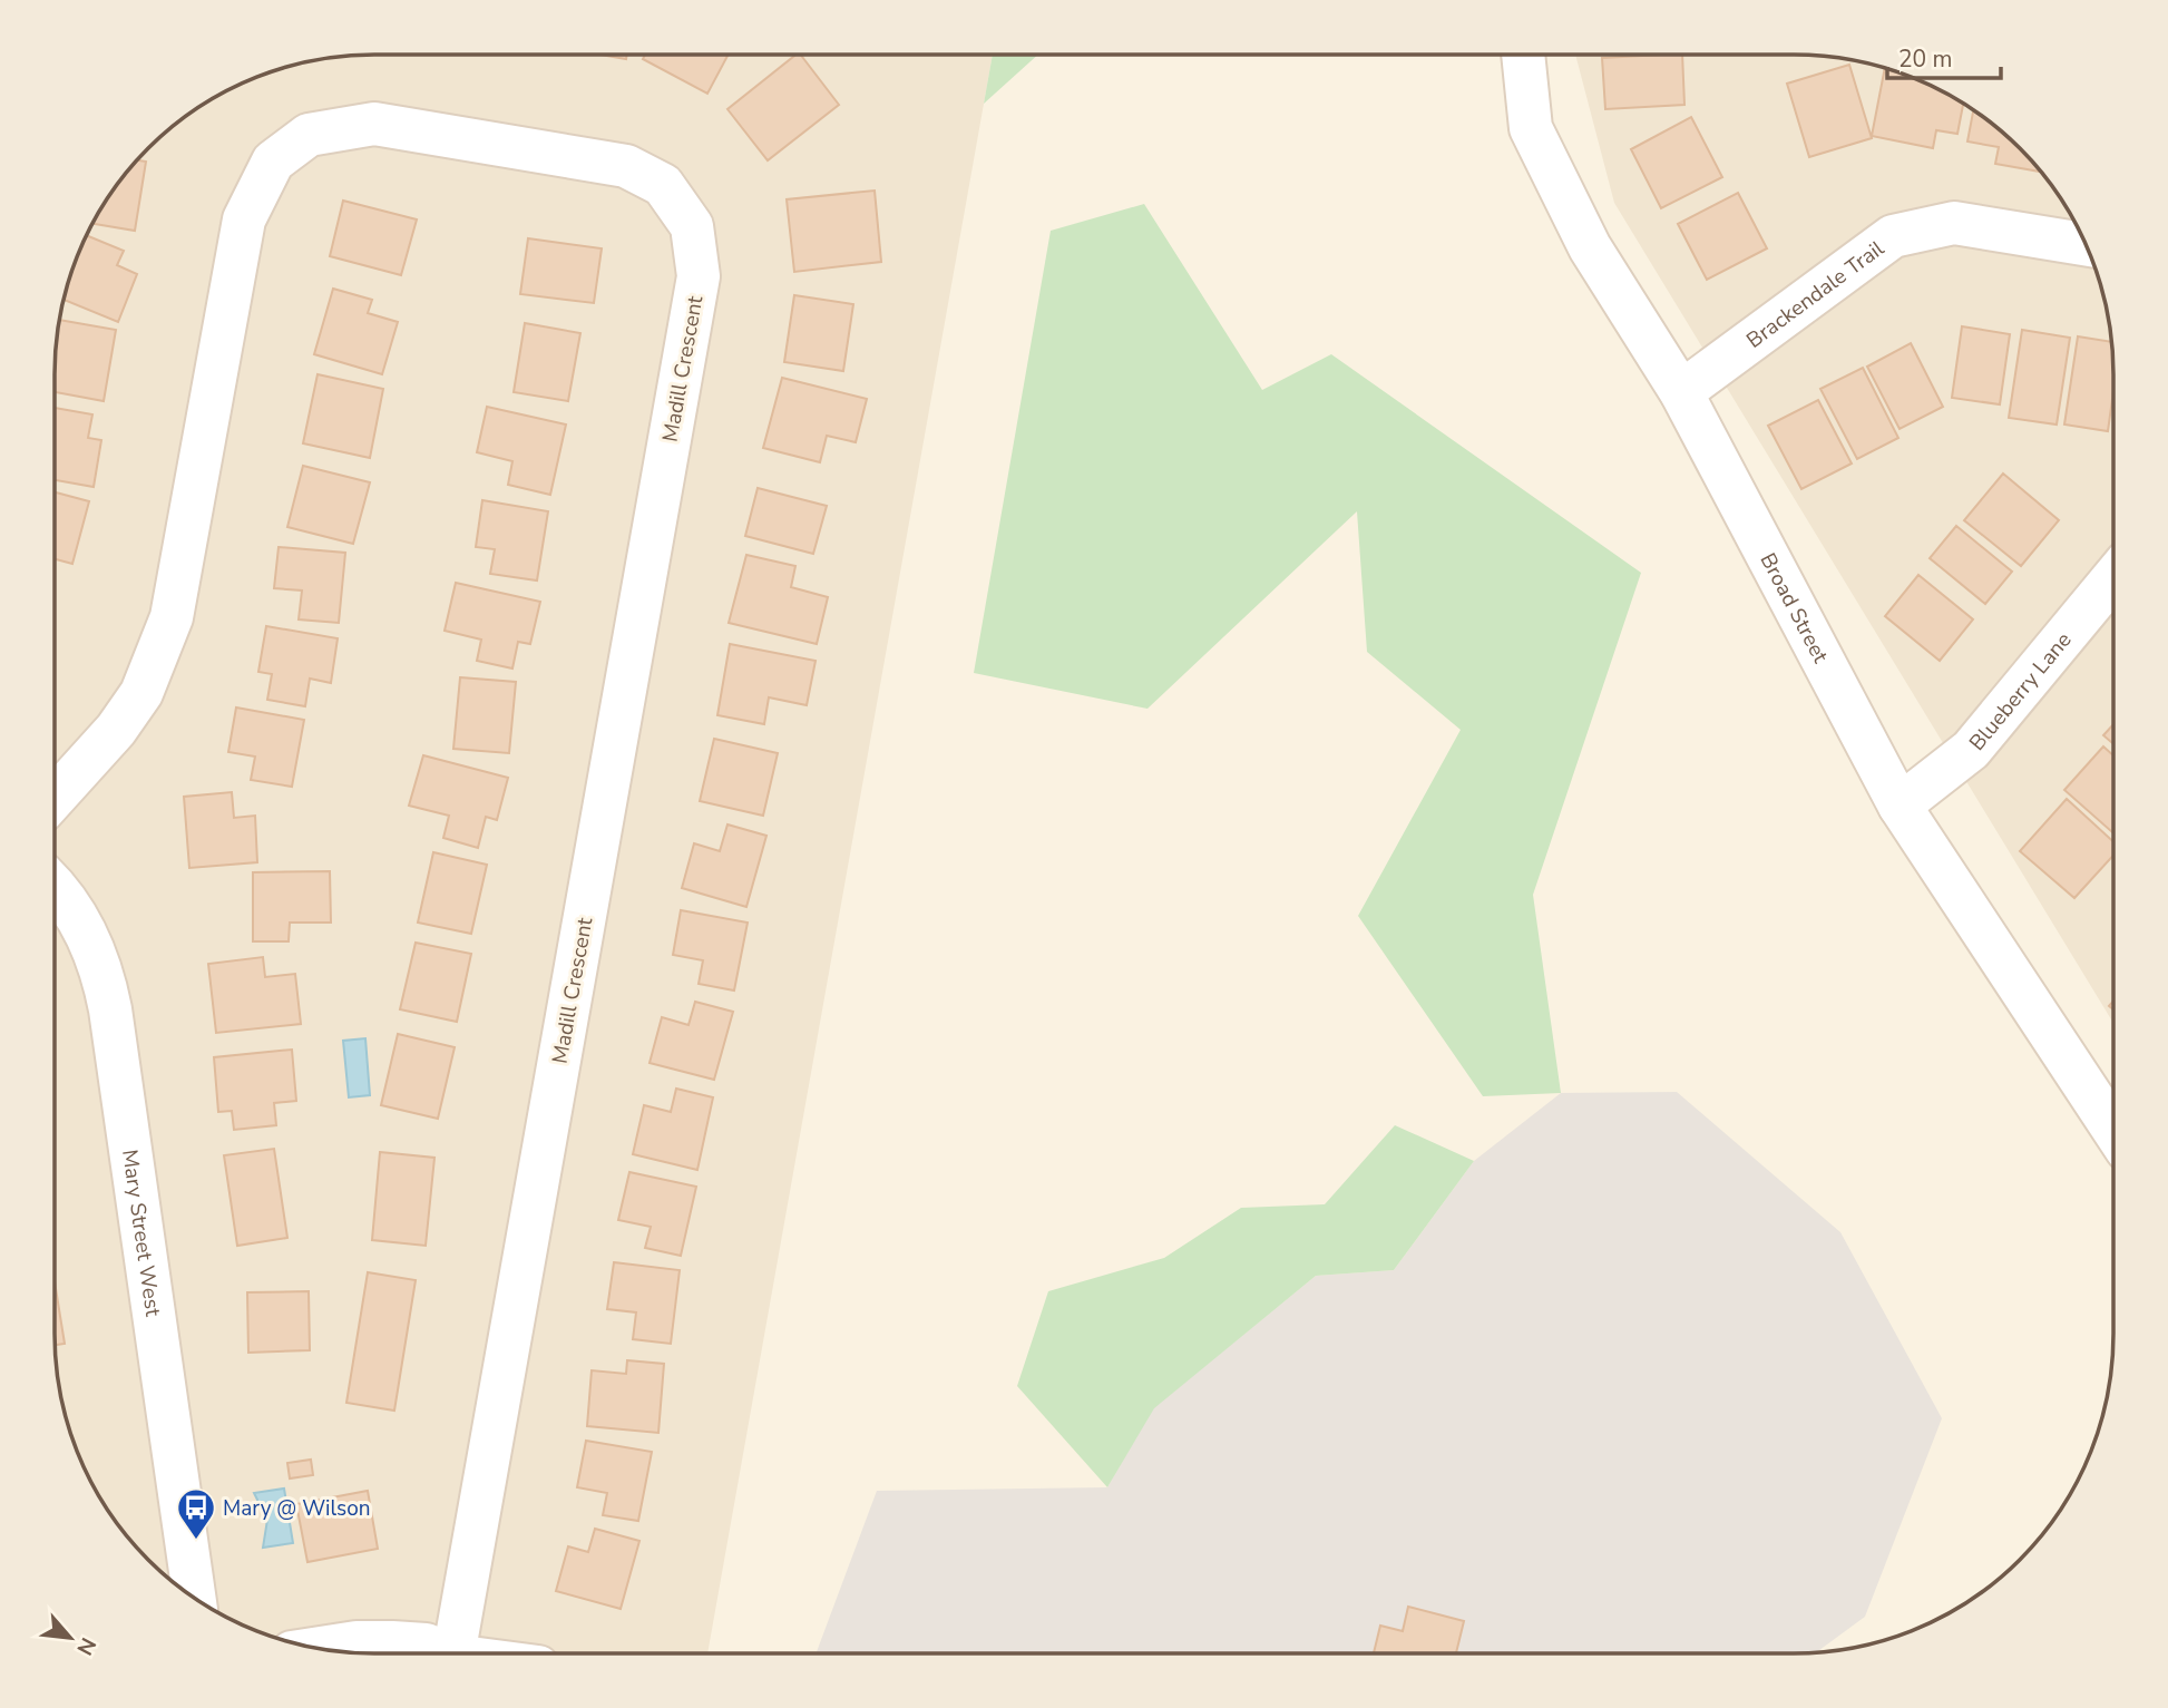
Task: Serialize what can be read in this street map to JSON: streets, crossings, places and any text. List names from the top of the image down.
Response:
{
  "streets": {
    "street": [
      "Brackendale Trail",
      "Madill Crescent",
      "Broad Street",
      "Blueberry Lane",
      "Mary Street West"
    ]
  },
  "crossings": [
    ["Brackendale Trail", "Broad Street"],
    ["Broad Street", "Blueberry Lane"]
  ],
  "places": {
    "bus stop": ["Mary @ Wilson"]
  },
  "scale_bar": "20 m",
  "north": "bottom right"
}
